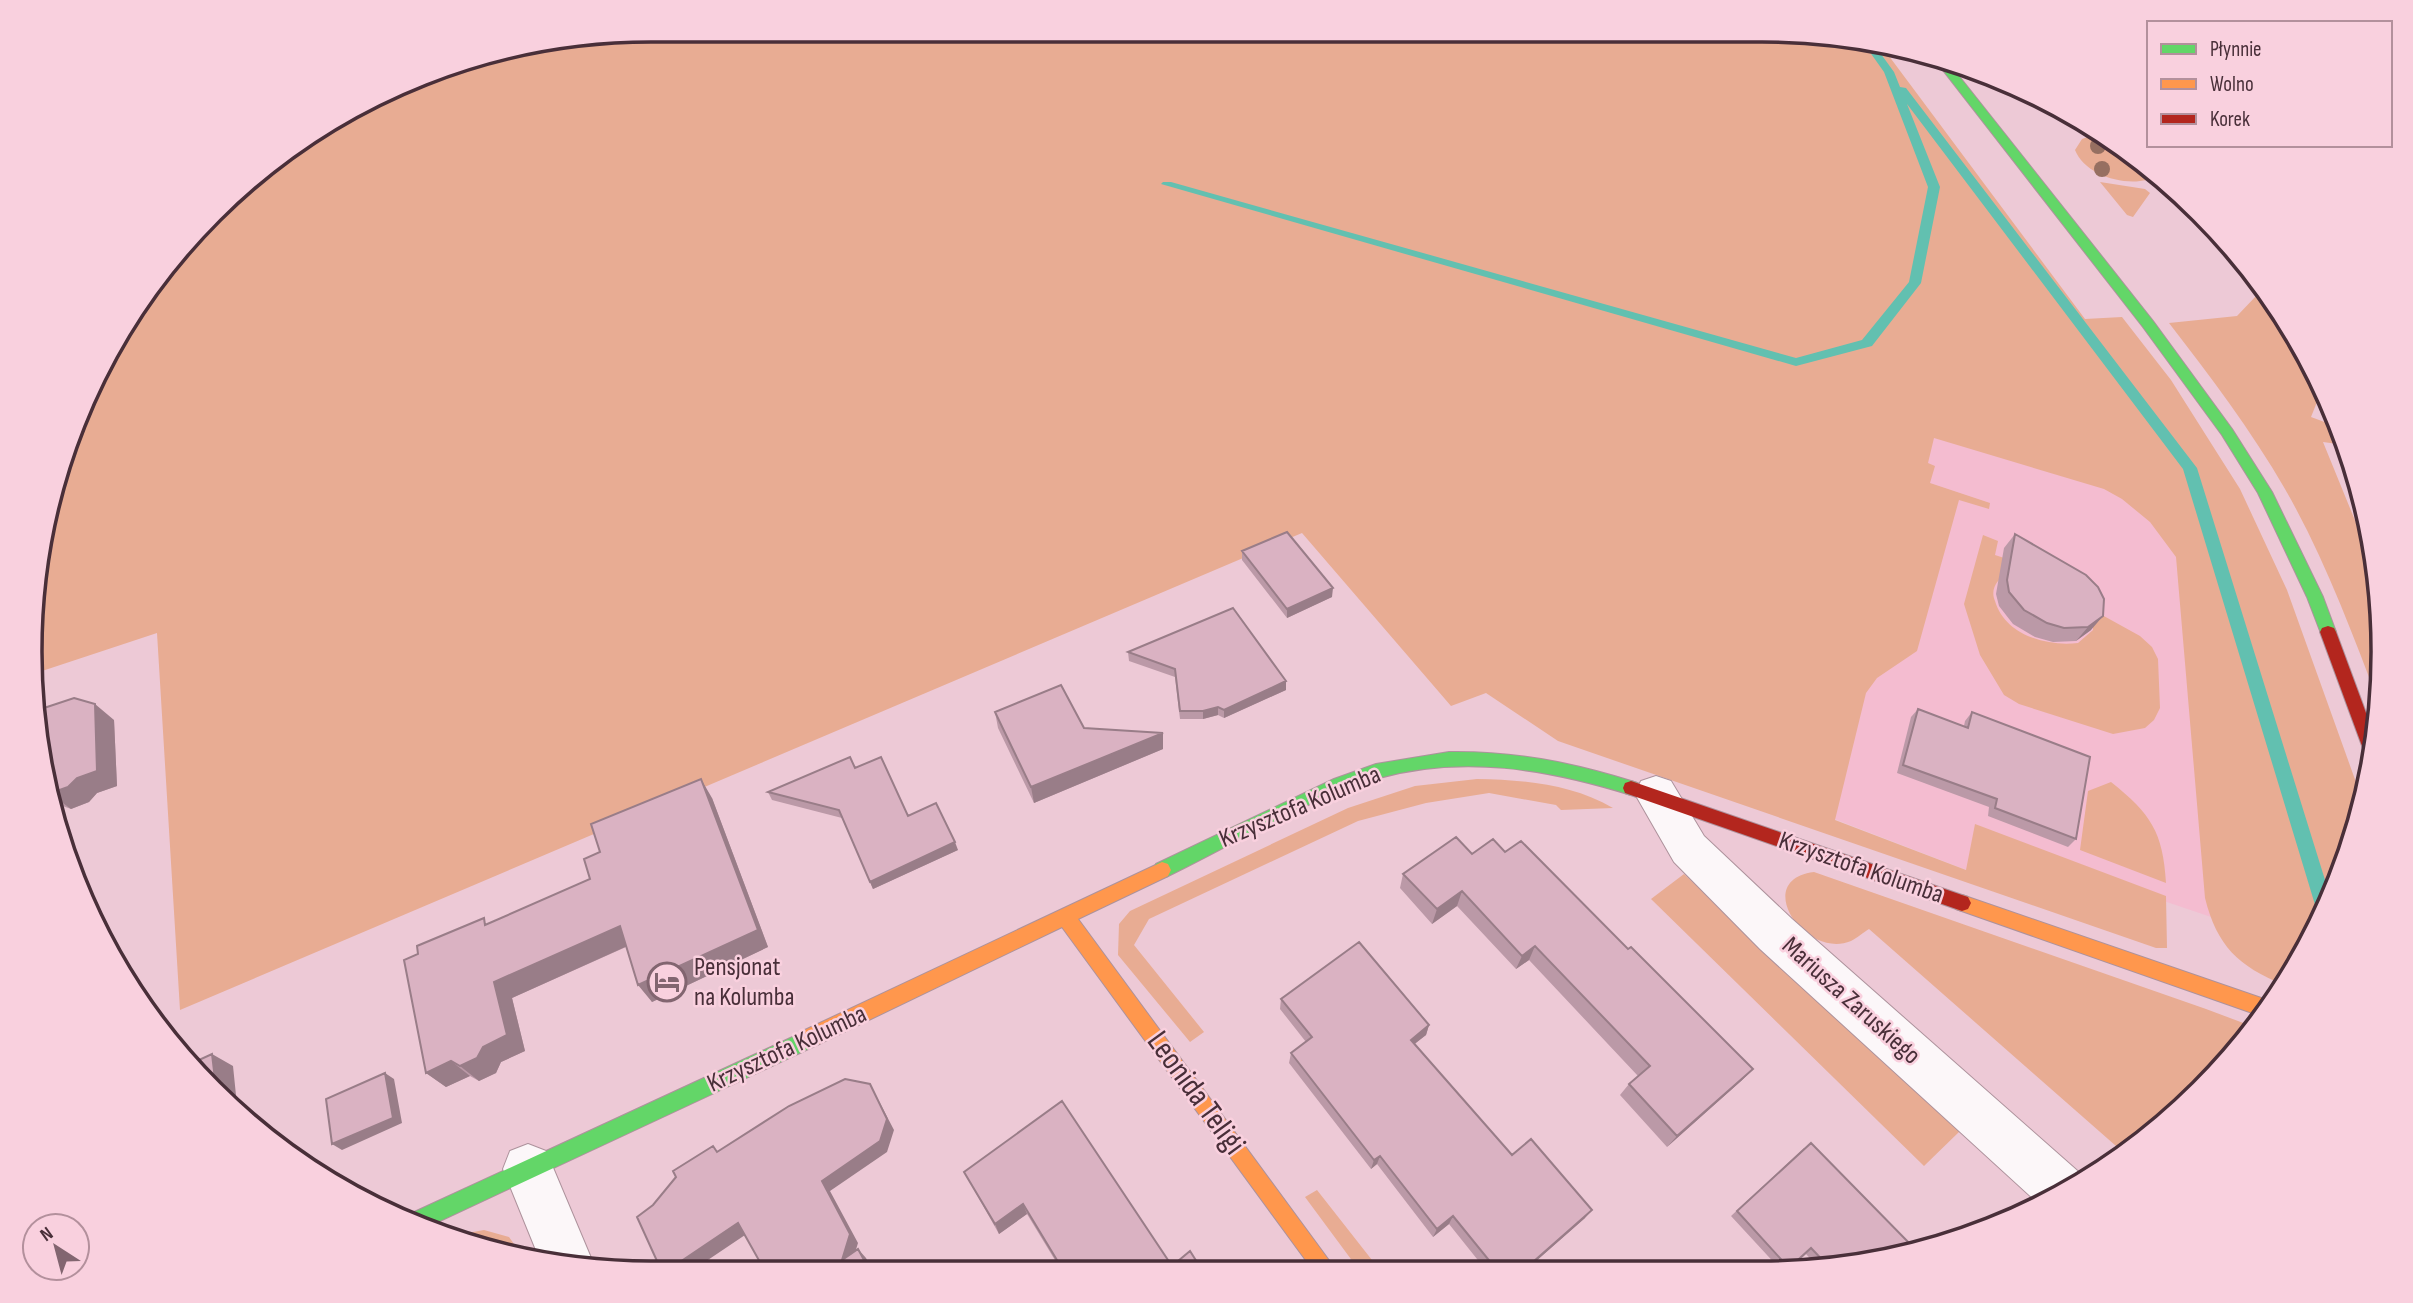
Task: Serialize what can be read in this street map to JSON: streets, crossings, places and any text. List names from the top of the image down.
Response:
{
  "streets": {
    "street": ["Krzysztofa Kolumba", "Mariusza Zaruskiego", "Leonida Teligi"]
  },
  "crossings": [
    ["Krzysztofa Kolumba", "Mariusza Zaruskiego"],
    ["Krzysztofa Kolumba", "Leonida Teligi"]
  ],
  "places": {
    "hotel": ["Pensjonat na Kolumba"]
  },
  "legend": ["Płynnie", "Wolno", "Korek"],
  "north": "top left"
}
